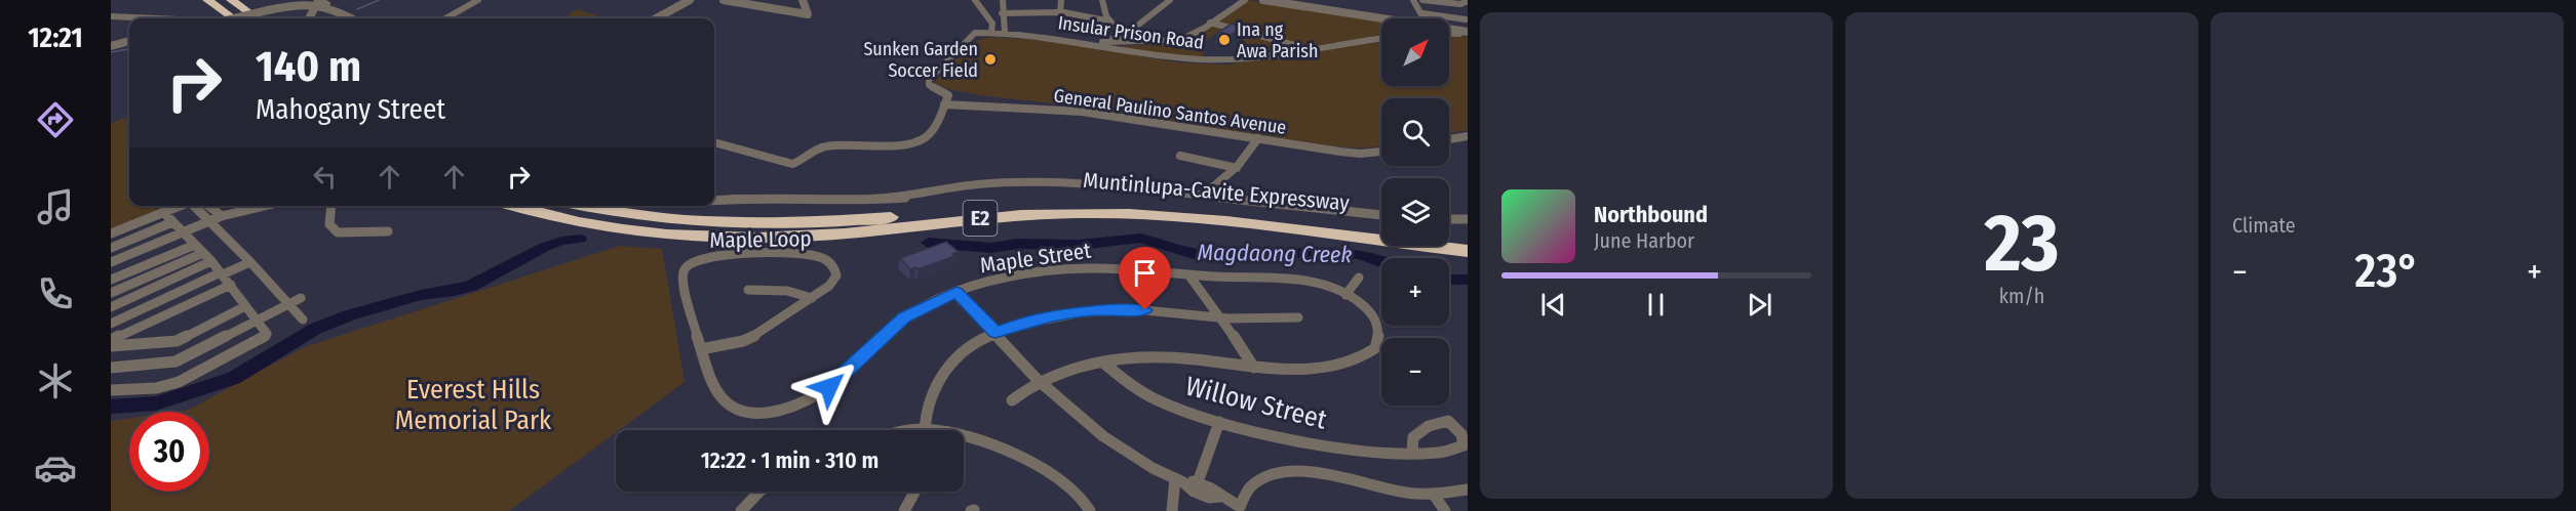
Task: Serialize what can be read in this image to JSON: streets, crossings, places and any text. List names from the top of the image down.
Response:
{
  "streets": {
    "highway": ["Muntinlupa-Cavite Expressway", "E2"],
    "street": [
      "Insular Prison Road",
      "General Paulino Santos Avenue",
      "Maple Loop",
      "Maple Street",
      "Willow Street"
    ]
  },
  "crossings": [
    ["Insular Prison Road", "General Paulino Santos Avenue"],
    ["Maple Loop", "Maple Street"]
  ],
  "water": ["Magdaong Creek"],
  "parks": ["Everest Hills Memorial Park"],
  "places": ["Ina ng Awa Parish", "Sunken Garden Soccer Field"],
  "north": "top right",
  "page": {
    "tabs": "12:21",
    "tile": [
      ["23", "km/h"],
      "Climate"
    ],
    "map_buttons": ["+", "−"],
    "turn": ["140 m", "Mahogany Street"],
    "song": ["Northbound", "June Harbor"],
    "heat": ["−", "23°", "+"],
    "limit": "30",
    "trip": "12:22 · 1 min · 310 m"
  }
}
